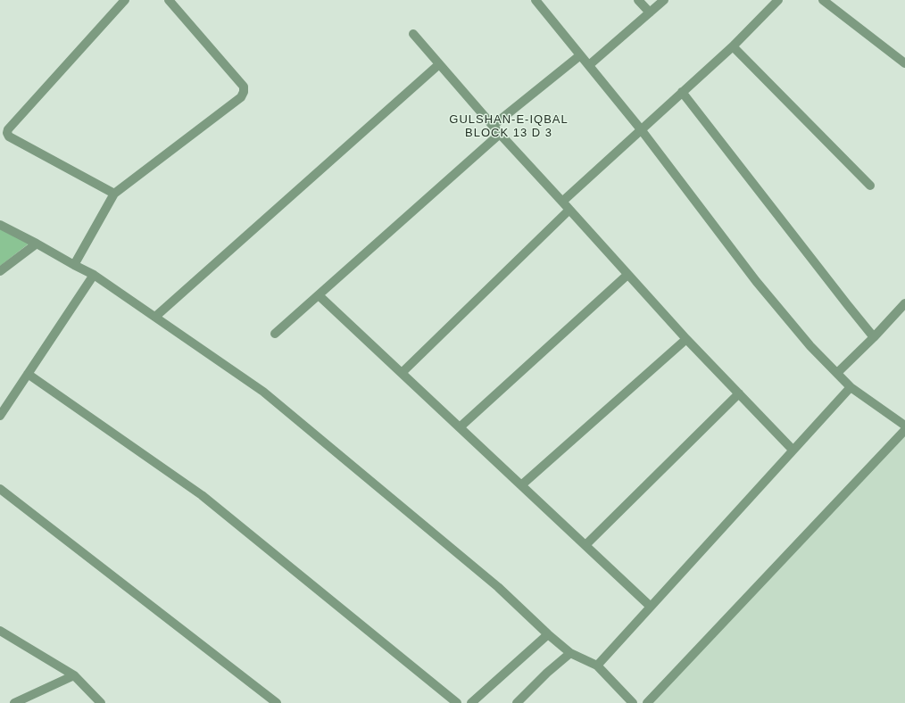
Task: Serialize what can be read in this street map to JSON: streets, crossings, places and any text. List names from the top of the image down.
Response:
{
  "districts": ["GULSHAN-E-IQBAL BLOCK 13 D 3"]
}
